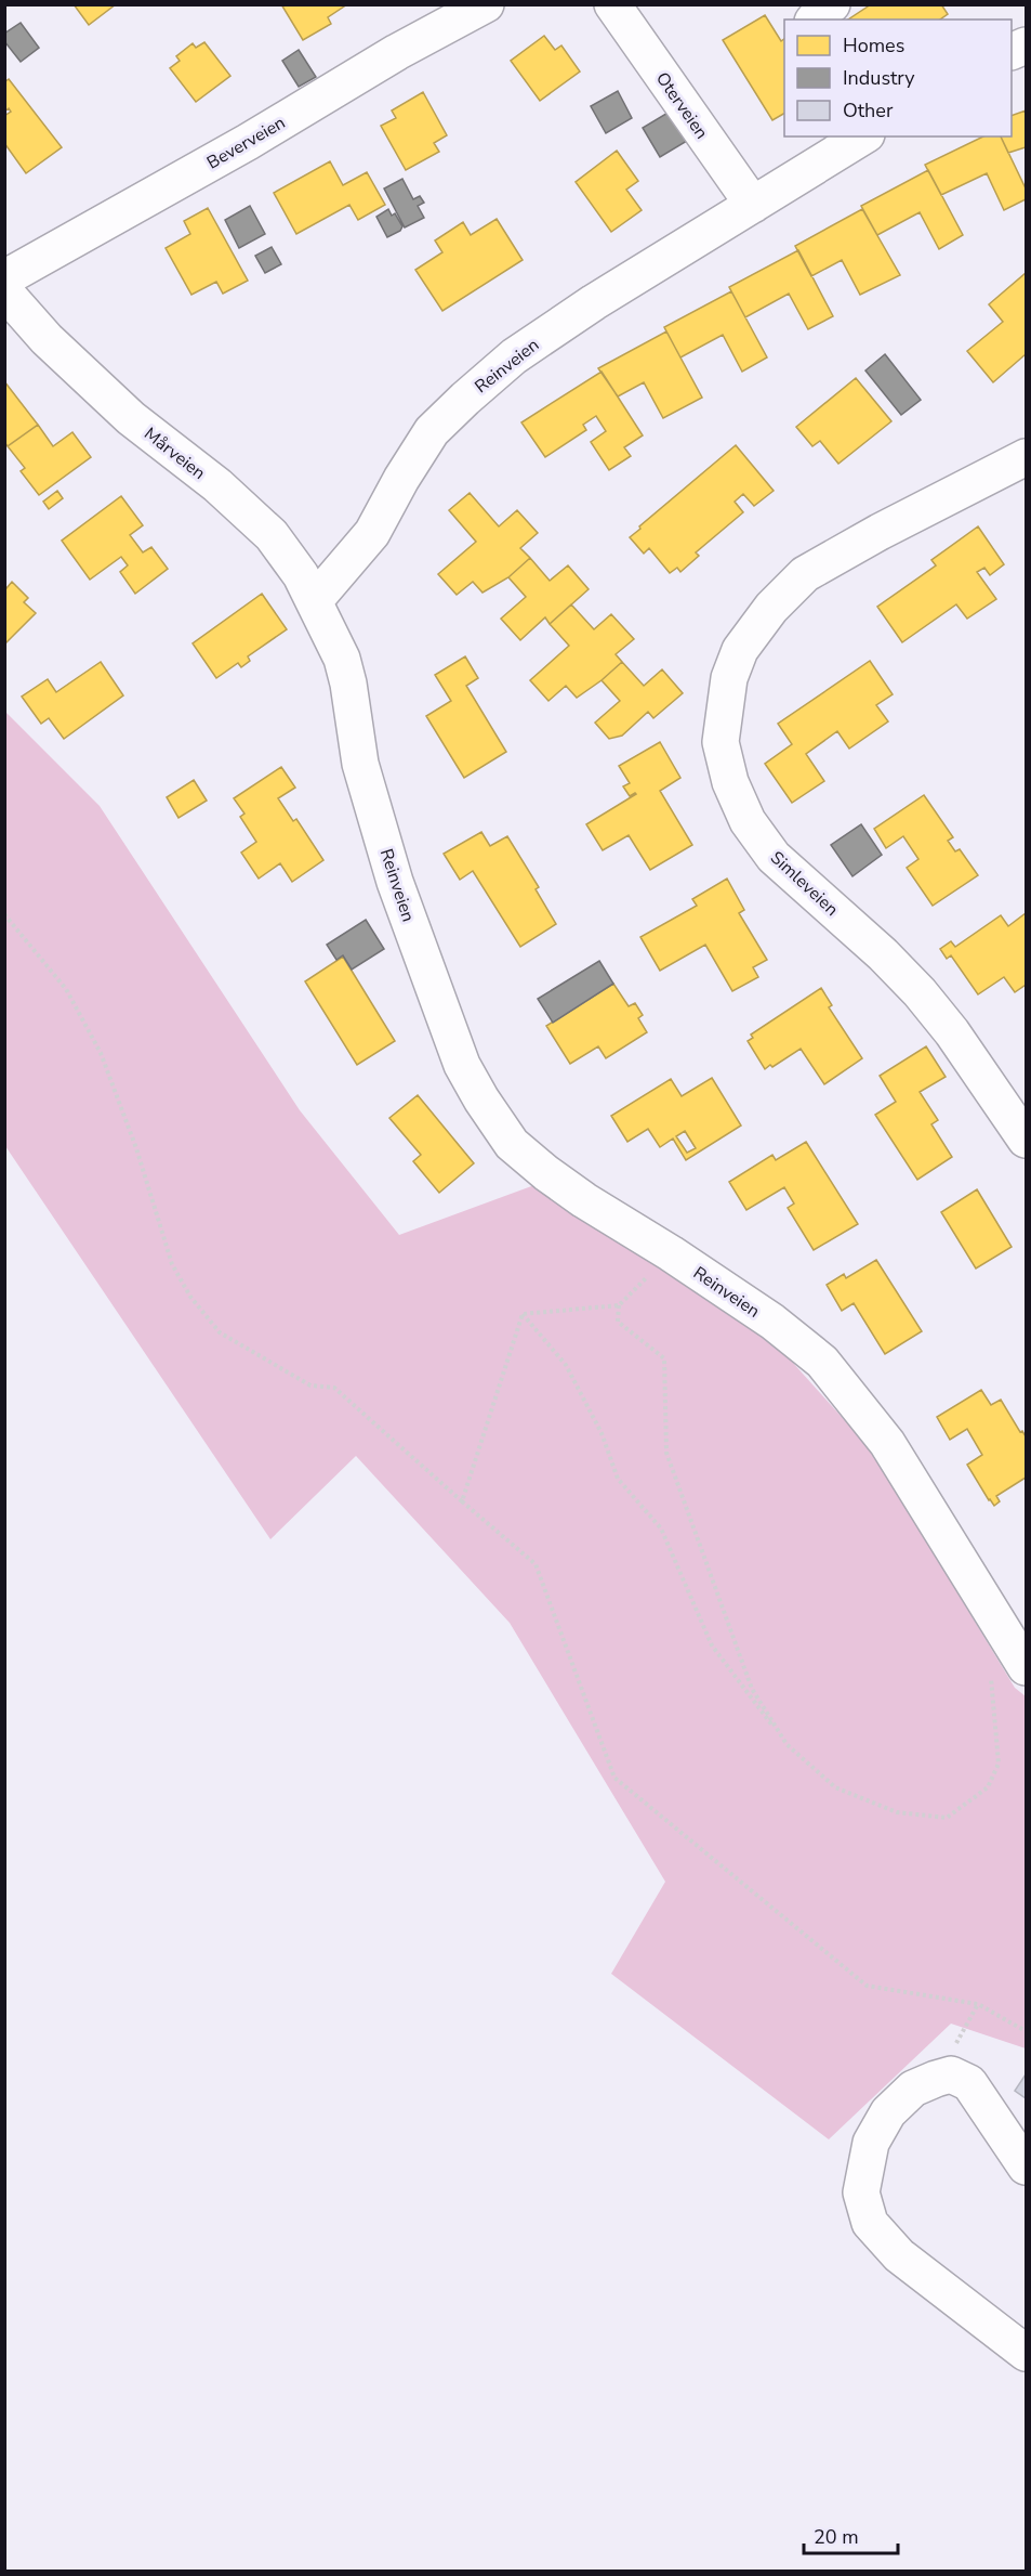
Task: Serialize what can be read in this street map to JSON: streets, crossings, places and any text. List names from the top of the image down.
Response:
{
  "streets": {
    "street": [
      "Oterveien",
      "Beverveien",
      "Reinveien",
      "Mårveien",
      "Simleveien"
    ]
  },
  "crossings": [
    ["Oterveien", "Reinveien"],
    ["Reinveien", "Mårveien"]
  ],
  "legend": ["Homes", "Industry", "Other"],
  "scale_bar": "20 m"
}
